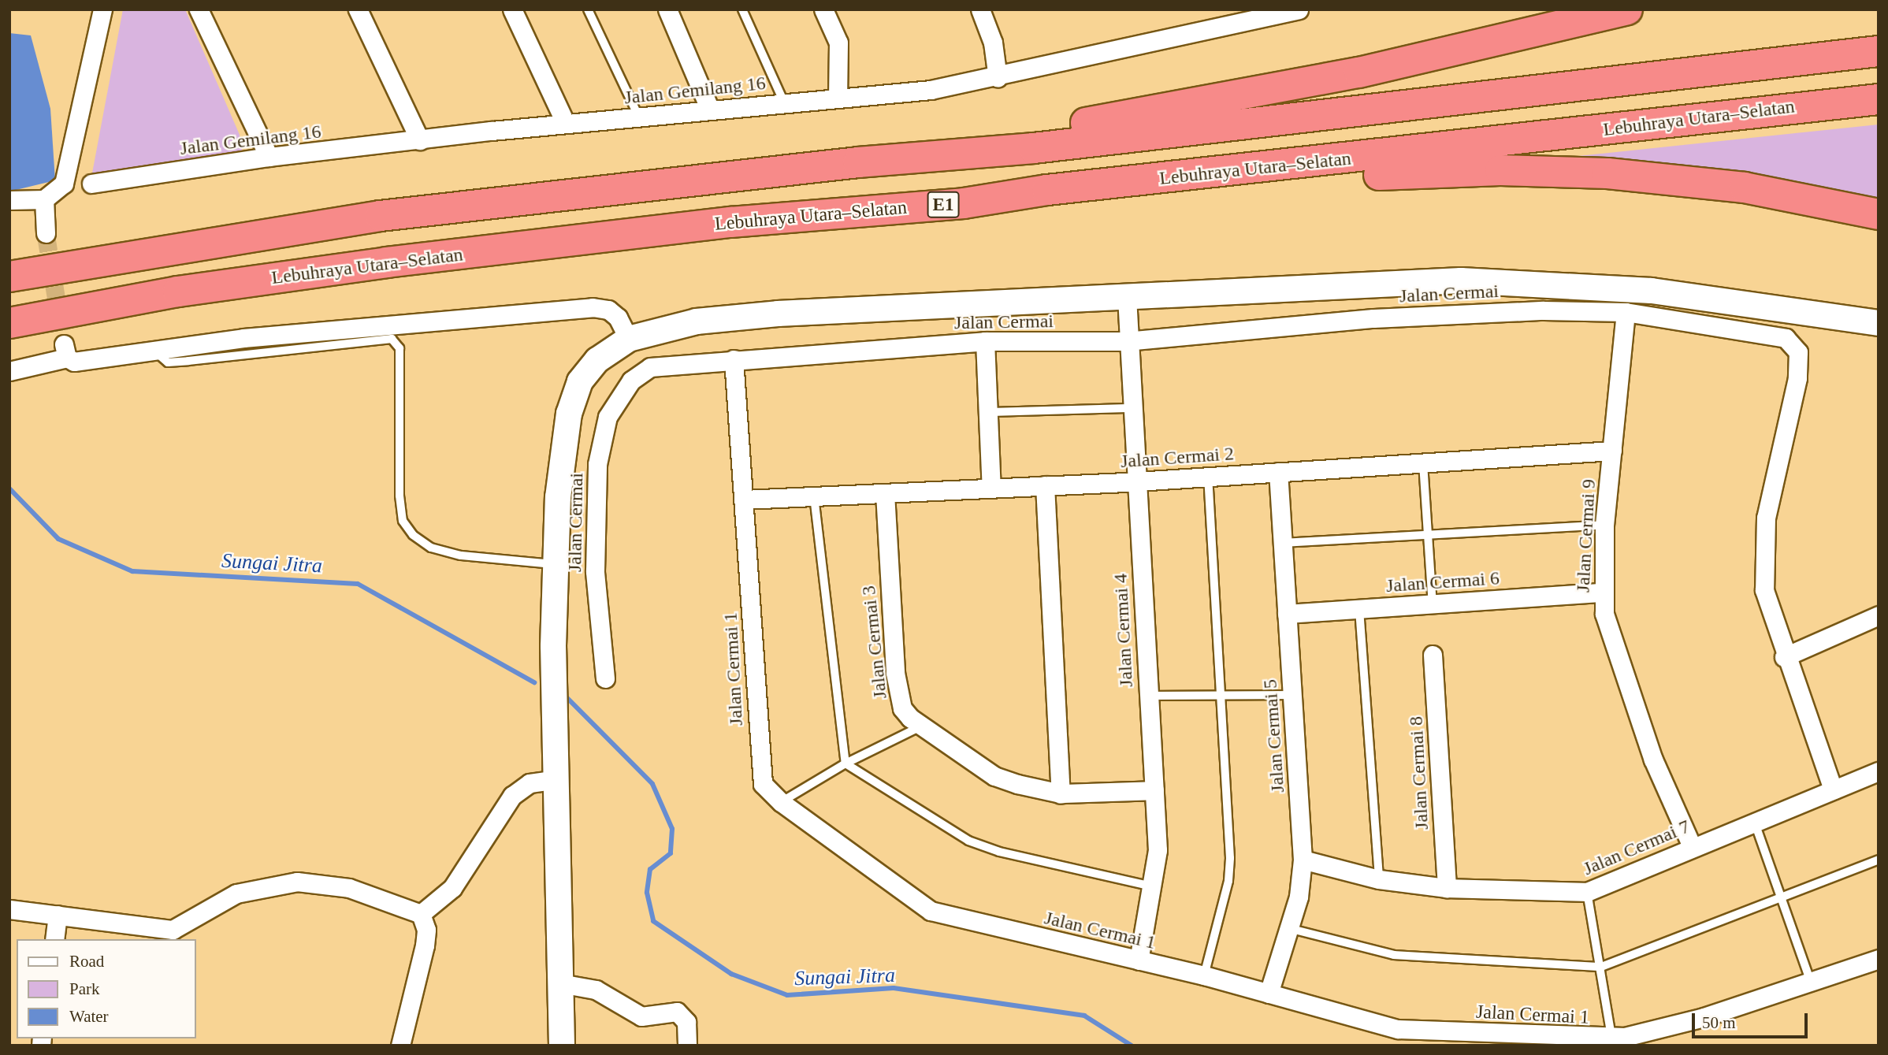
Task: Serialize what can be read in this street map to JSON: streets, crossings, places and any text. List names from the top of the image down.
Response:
{
  "streets": {
    "highway": ["Lebuhraya Utara–Selatan", "E1"],
    "street": [
      "Jalan Gemilang 16",
      "Jalan Cermai",
      "Jalan Cermai 2",
      "Jalan Cermai 9",
      "Jalan Cermai 6",
      "Jalan Cermai 4",
      "Jalan Cermai 3",
      "Jalan Cermai 1",
      "Jalan Cermai 5",
      "Jalan Cermai 8",
      "Jalan Cermai 7"
    ]
  },
  "crossings": [
    ["Jalan Cermai", "Jalan Cermai 9"],
    ["Jalan Cermai", "Jalan Cermai 4"],
    ["Jalan Cermai", "Jalan Cermai 1"],
    ["Jalan Cermai", "Jalan Cermai 7"],
    ["Jalan Cermai 2", "Jalan Cermai 9"],
    ["Jalan Cermai 2", "Jalan Cermai 4"],
    ["Jalan Cermai 2", "Jalan Cermai 3"],
    ["Jalan Cermai 2", "Jalan Cermai 1"],
    ["Jalan Cermai 2", "Jalan Cermai 5"],
    ["Jalan Cermai 9", "Jalan Cermai 6"],
    ["Jalan Cermai 9", "Jalan Cermai 7"],
    ["Jalan Cermai 6", "Jalan Cermai 5"],
    ["Jalan Cermai 4", "Jalan Cermai 3"],
    ["Jalan Cermai 4", "Jalan Cermai 1"],
    ["Jalan Cermai 1", "Jalan Cermai 5"],
    ["Jalan Cermai 5", "Jalan Cermai 7"],
    ["Jalan Cermai 8", "Jalan Cermai 7"]
  ],
  "water": ["Sungai Jitra"],
  "legend": ["Road", "Park", "Water"],
  "scale_bar": "50 m"
}
